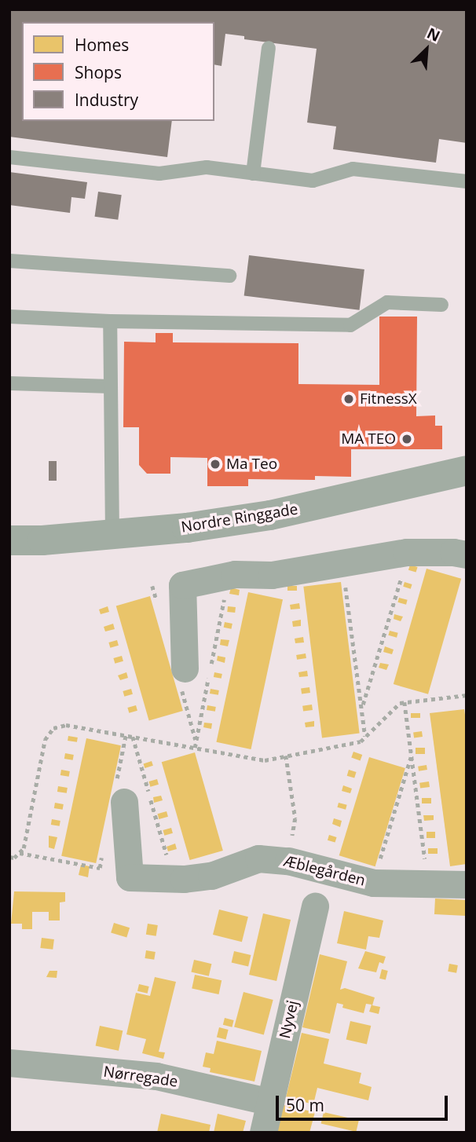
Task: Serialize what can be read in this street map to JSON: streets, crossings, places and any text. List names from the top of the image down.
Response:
{
  "streets": {
    "street": [
      "Nordre Ringgade",
      "Æblegården",
      "Nyvej",
      "Nørregade"
    ]
  },
  "crossings": [
    ["Nyvej", "Nørregade"]
  ],
  "places": ["FitnessX", "MA TEO", "Ma Teo"],
  "legend": ["Homes", "Shops", "Industry"],
  "scale_bar": "50 m",
  "north": "top right"
}
